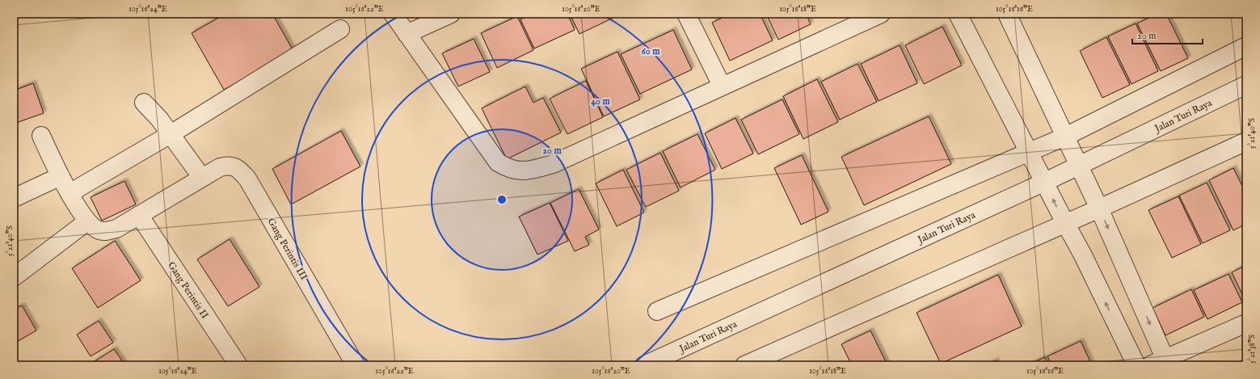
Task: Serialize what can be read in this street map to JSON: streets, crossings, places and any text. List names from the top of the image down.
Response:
{
  "streets": {
    "street": ["Jalan Turi Raya", "Gang Perintis III", "Gang Perintis II"]
  },
  "crossings": [
    ["Gang Perintis III", "Gang Perintis II"]
  ],
  "scale_bar": "20 m",
  "coordinates": [
    "105°16'24\"E",
    "105°16'22\"E",
    "105°16'20\"E",
    "105°16'18\"E",
    "105°16'16\"E",
    "5°21'40\"S",
    "5°21'38\"S"
  ],
  "rings": ["60 m", "40 m", "20 m"]
}
